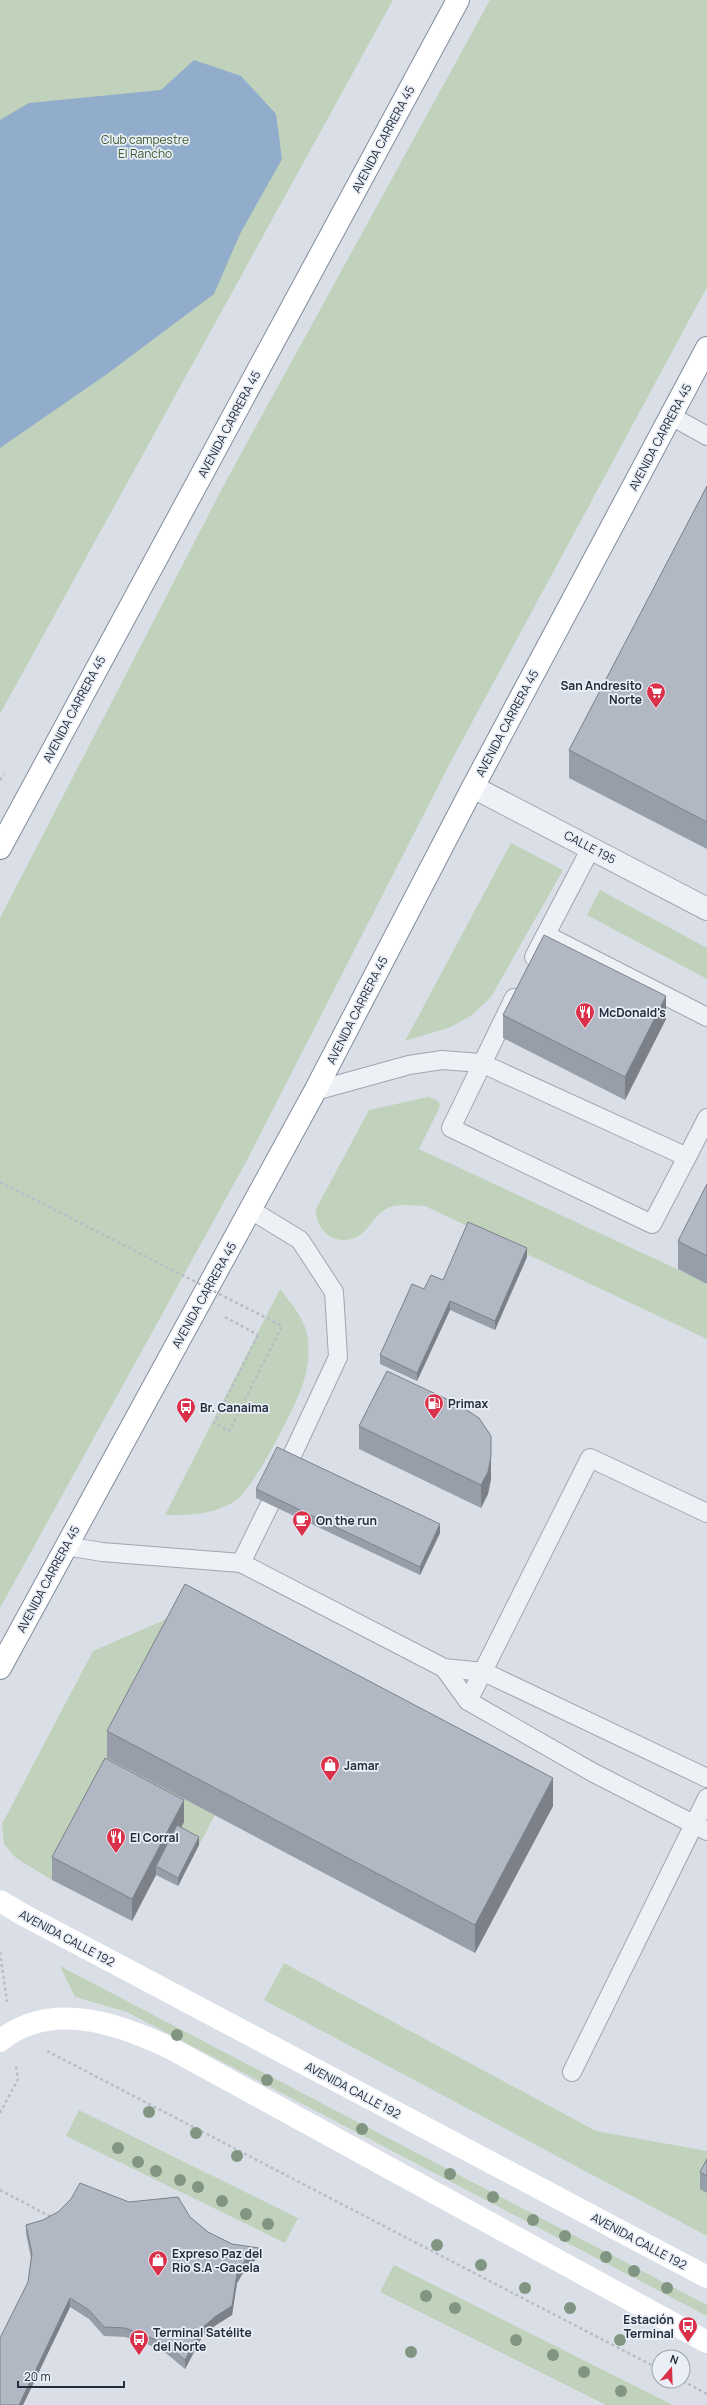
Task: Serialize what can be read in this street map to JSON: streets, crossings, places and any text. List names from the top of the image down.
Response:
{
  "streets": {
    "main road": ["AVENIDA CARRERA 45", "AVENIDA CALLE 192"],
    "street": ["CALLE 195"]
  },
  "crossings": [
    ["AVENIDA CARRERA 45", "CALLE 195"]
  ],
  "parks": ["Club campestre El Rancho"],
  "places": {
    "supermarket": ["San Andresito Norte"],
    "restaurant": ["McDonald's", "El Corral"],
    "fuel station": ["Primax"],
    "bus stop": ["Br. Canaima", "Estación Terminal", "Terminal Satélite del Norte"],
    "cafe": ["On the run"],
    "shop": ["Jamar", "Expreso Paz del Rio S.A -Gacela"]
  },
  "scale_bar": "20 m",
  "north": "top"
}
